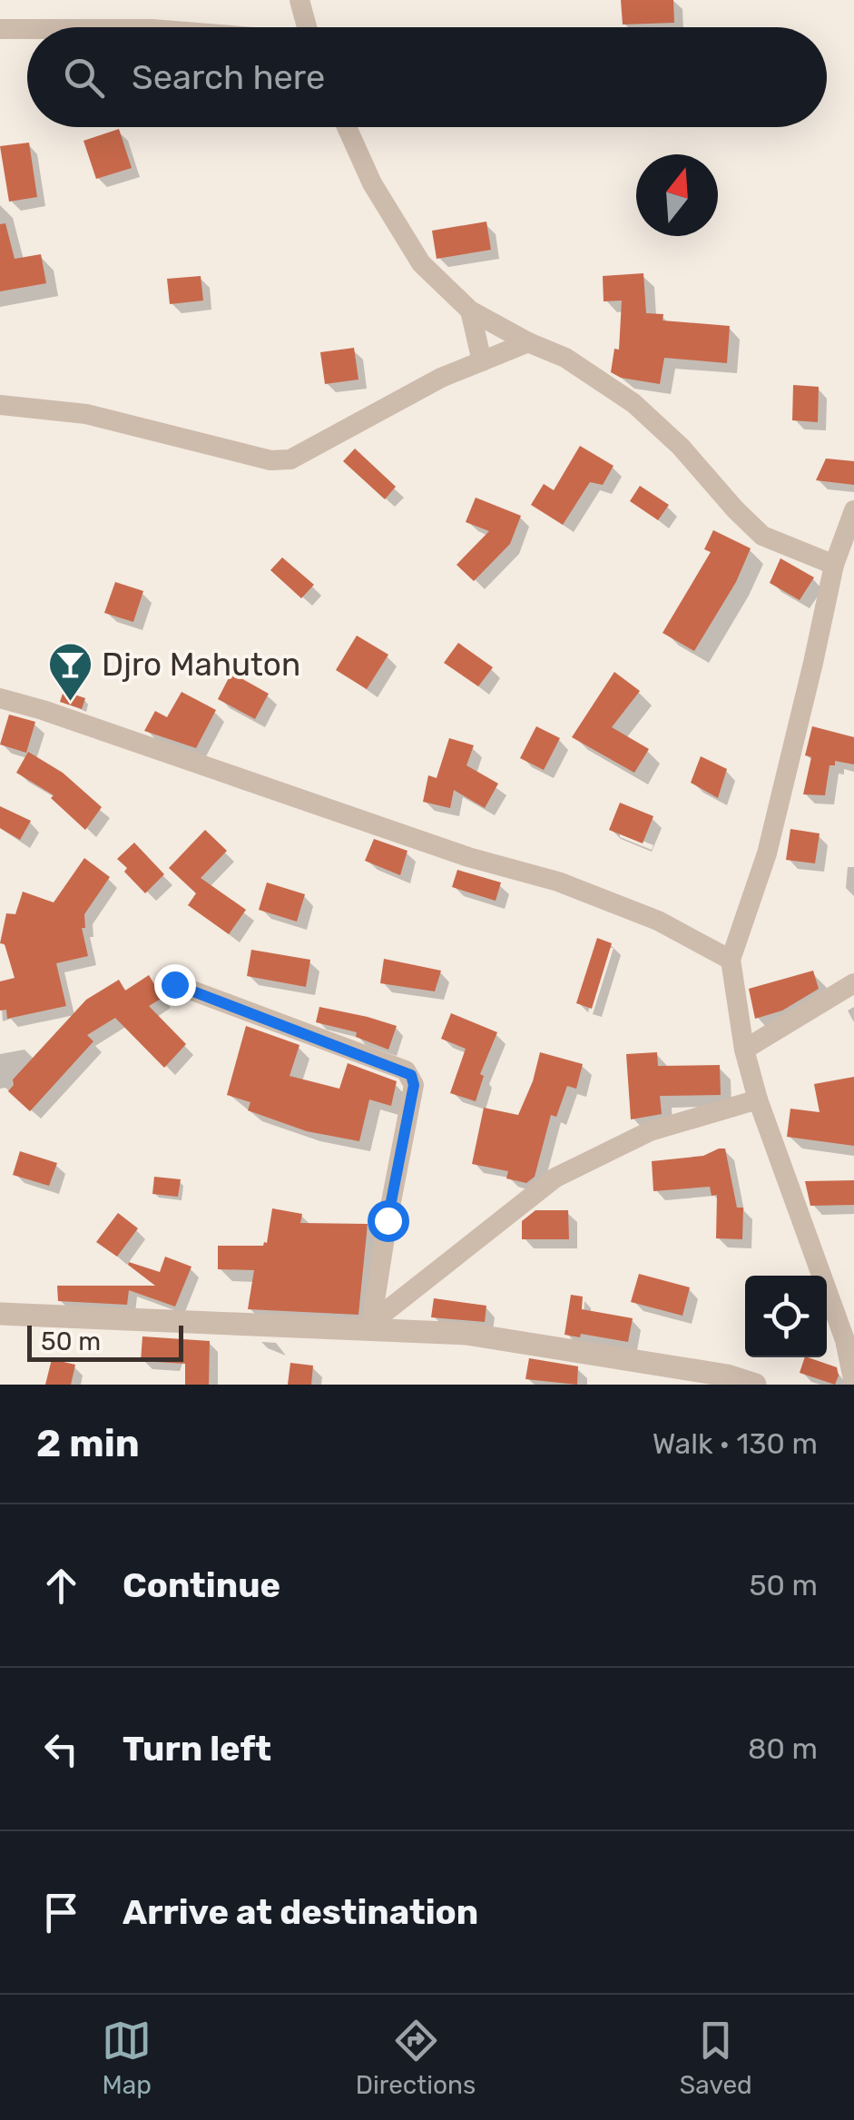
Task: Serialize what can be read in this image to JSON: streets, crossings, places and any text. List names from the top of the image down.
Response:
{
  "places": {
    "bar": ["Djro Mahuton"]
  },
  "scale_bar": "50 m",
  "north": "top",
  "page": {
    "search": "Search here",
    "scale": "50 m",
    "heading": ["2 min", "Walk · 130 m"],
    "list": [
      ["Continue", "50 m"],
      ["Turn left", "80 m"],
      "Arrive at destination"
    ],
    "nav": ["Map", "Directions", "Saved"]
  }
}
